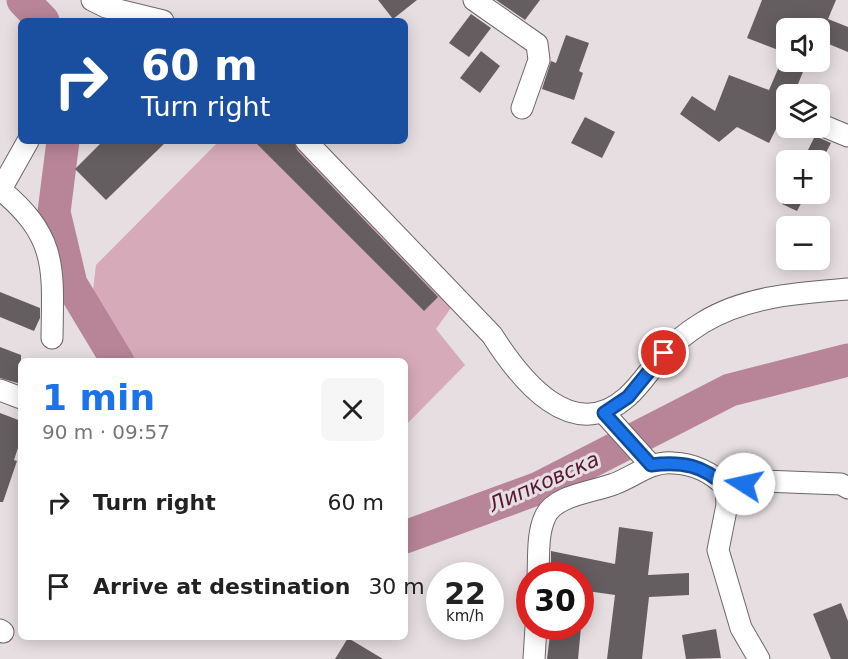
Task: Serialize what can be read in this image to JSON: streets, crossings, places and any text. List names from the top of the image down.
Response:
{
  "water": ["Липковска"],
  "page": {
    "map_buttons": ["+", "−"],
    "turn": ["60 m", "Turn right"],
    "heading": ["1 min", "90 m · 09:57"],
    "list": [
      {
        "name": "Turn right",
        "value": "60 m"
      },
      {
        "name": "Arrive at destination",
        "value": "30 m"
      }
    ],
    "speed": "22 km/h",
    "limit": "30"
  }
}
